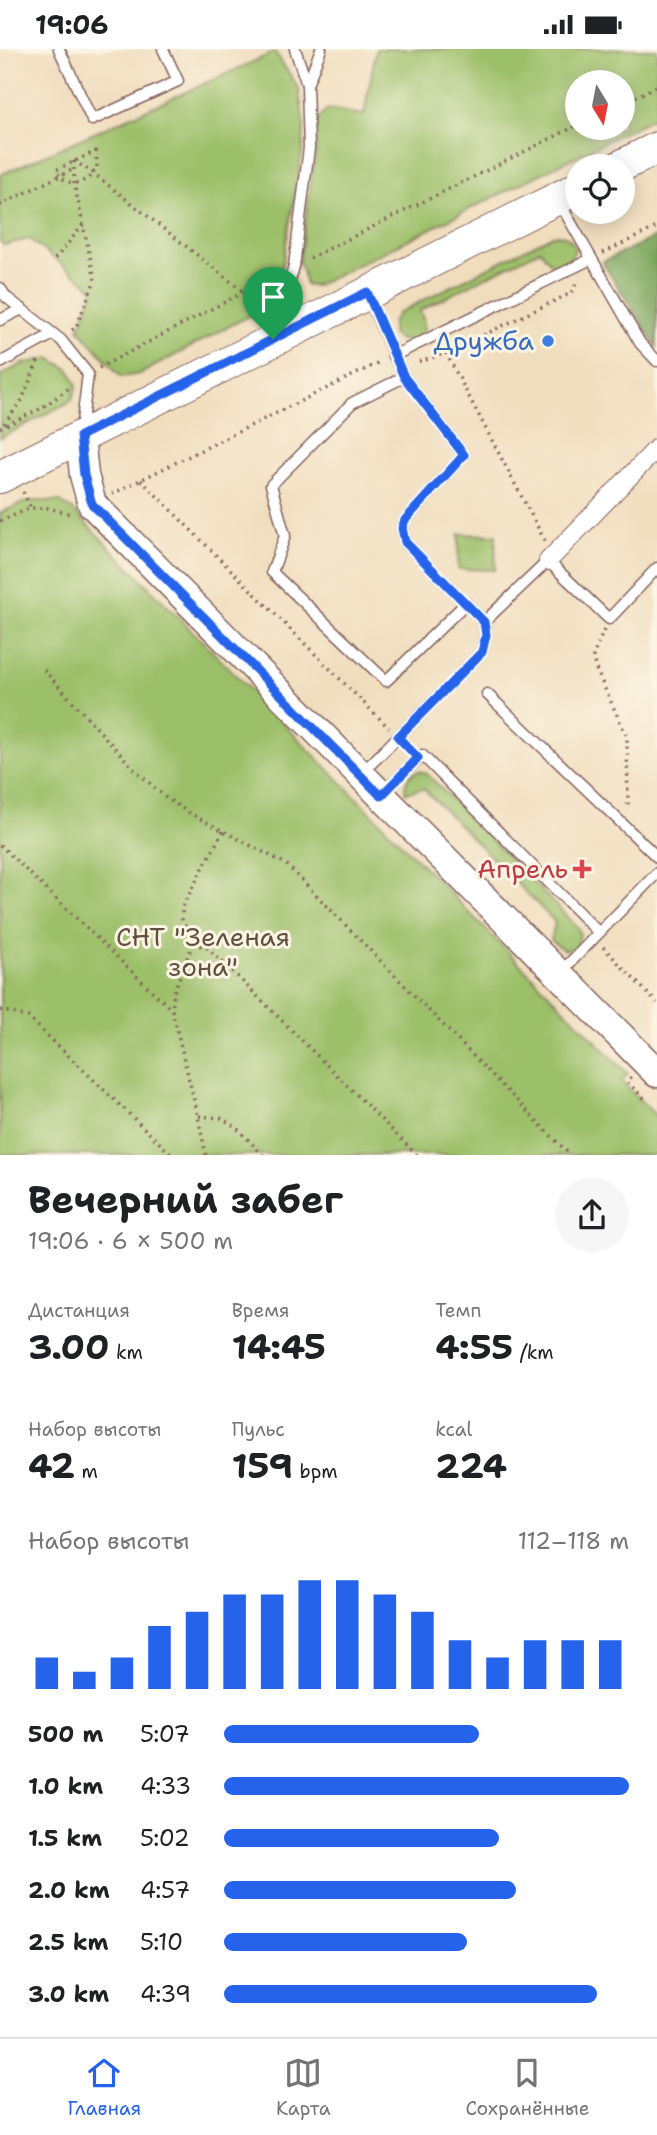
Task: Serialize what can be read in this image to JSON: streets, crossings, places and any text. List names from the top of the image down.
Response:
{
  "parks": ["СНТ \"Зеленая зона\""],
  "places": {
    "other": ["Дружба"],
    "health": ["Апрель"]
  },
  "north": "bottom",
  "page": {
    "status": "19:06",
    "heading": ["Вечерний забег", "19:06 · 6 × 500 m"],
    "stats": [
      ["Дистанция", "3.00 km"],
      ["Время", "14:45"],
      ["Темп", "4:55 /km"],
      ["Набор высоты", "42 m"],
      ["Пульс", "159 bpm"],
      ["kcal", "224"]
    ],
    "chart": ["Набор высоты", "112–118 m"],
    "list": [
      {
        "name": "500 m",
        "note": "5:07"
      },
      {
        "name": "1.0 km",
        "note": "4:33"
      },
      {
        "name": "1.5 km",
        "note": "5:02"
      },
      {
        "name": "2.0 km",
        "note": "4:57"
      },
      {
        "name": "2.5 km",
        "note": "5:10"
      },
      {
        "name": "3.0 km",
        "note": "4:39"
      }
    ],
    "tabs": ["Главная", "Карта", "Сохранённые"]
  }
}
